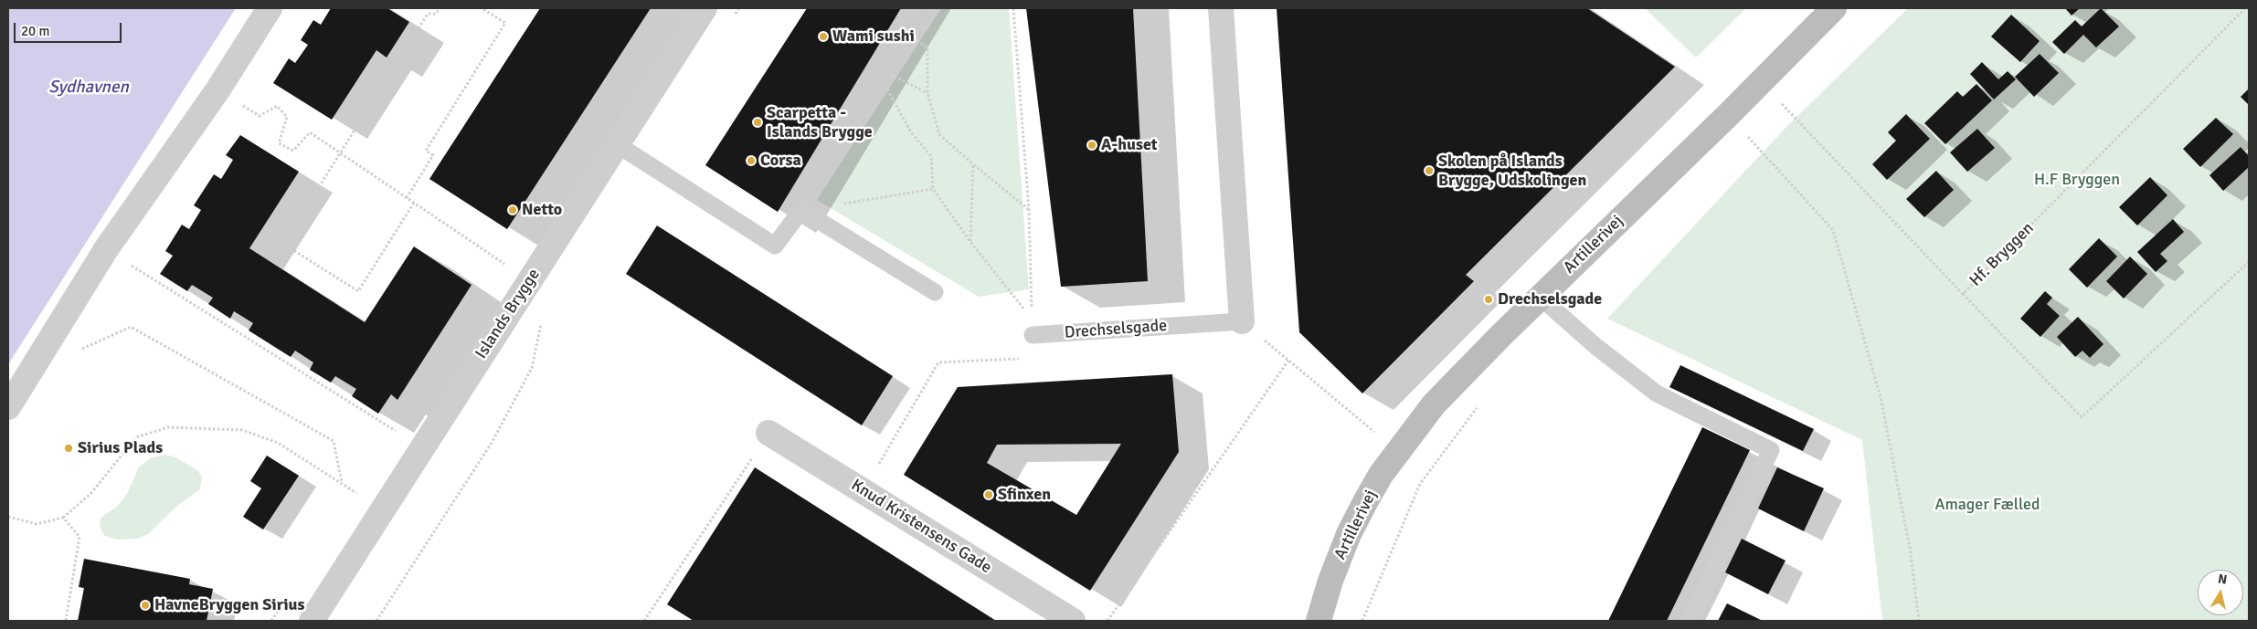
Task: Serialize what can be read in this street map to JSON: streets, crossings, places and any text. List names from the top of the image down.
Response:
{
  "streets": {
    "street": ["Artillerivej", "Islands Brygge", "Knud Kristensens Gade"],
    "lane": ["Drechselsgade"],
    "path": ["Hf. Bryggen"]
  },
  "water": ["Sydhavnen"],
  "parks": ["H.F Bryggen", "Amager Fælled"],
  "places": [
    "Wami sushi",
    "Scarpetta - Islands Brygge",
    "A-huset",
    "Corsa",
    "Skolen på Islands Brygge, Udskolingen",
    "Netto",
    "Drechselsgade",
    "Sirius Plads",
    "Sfinxen",
    "HavneBryggen Sirius"
  ],
  "scale_bar": "20 m",
  "north": "top"
}
